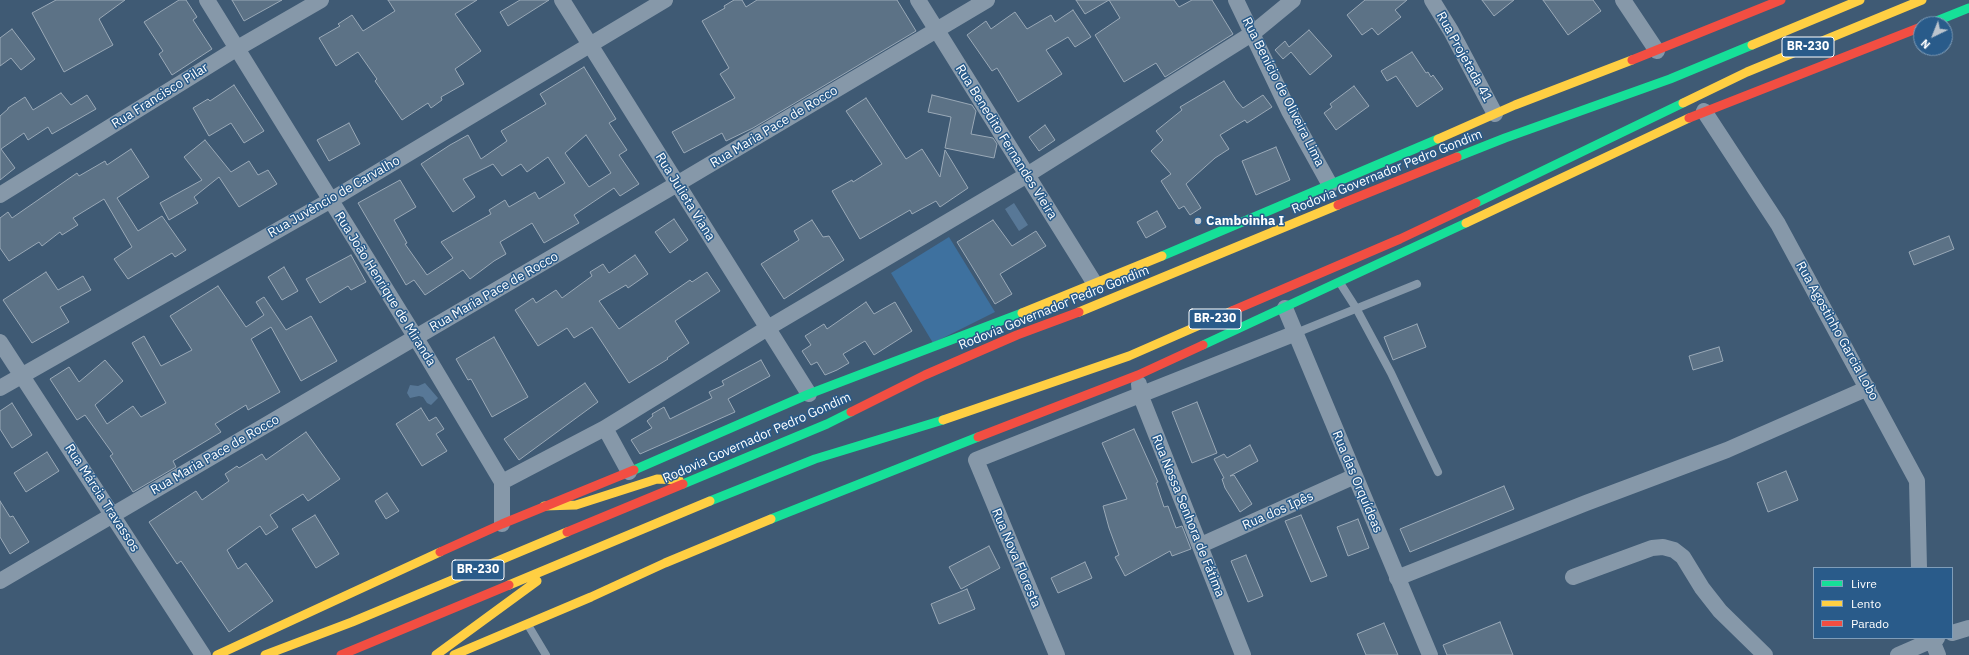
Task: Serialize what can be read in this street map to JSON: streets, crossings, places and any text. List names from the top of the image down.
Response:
{
  "streets": {
    "main road": ["BR-230", "Rodovia Governador Pedro Gondim"],
    "street": [
      "Rua Projetada 41",
      "Rua Benício de Oliveira Lima",
      "Rua Francisco Pilar",
      "Rua Maria Pace de Rocco",
      "Rua Benedito Fernandes Vieira",
      "Rua Juvêncio de Carvalho",
      "Rua Julieta Viana",
      "Rua João Henrique de Miranda",
      "Rua Agostinho Garcia Lobo",
      "Rua das Orquídeas",
      "Rua Márcia Travassos",
      "Rua dos Ipês",
      "Rua Nossa Senhora de Fátima",
      "Rua Nova Floresta"
    ]
  },
  "crossings": [
    ["Rua Francisco Pilar", "Rua João Henrique de Miranda"],
    ["Rua Maria Pace de Rocco", "Rua Benedito Fernandes Vieira"],
    ["Rua Maria Pace de Rocco", "Rua Julieta Viana"],
    ["Rua Maria Pace de Rocco", "Rua João Henrique de Miranda"],
    ["Rua Maria Pace de Rocco", "Rua Márcia Travassos"],
    ["Rua Juvêncio de Carvalho", "Rua Julieta Viana"],
    ["Rua Juvêncio de Carvalho", "Rua João Henrique de Miranda"],
    ["Rua Juvêncio de Carvalho", "Rua Márcia Travassos"],
    ["Rua das Orquídeas", "Rua dos Ipês"],
    ["Rua dos Ipês", "Rua Nossa Senhora de Fátima"],
    ["Rua Nossa Senhora de Fátima", "Rua Nova Floresta"]
  ],
  "places": ["Camboinha I"],
  "legend": ["Livre", "Lento", "Parado"],
  "north": "bottom left"
}
